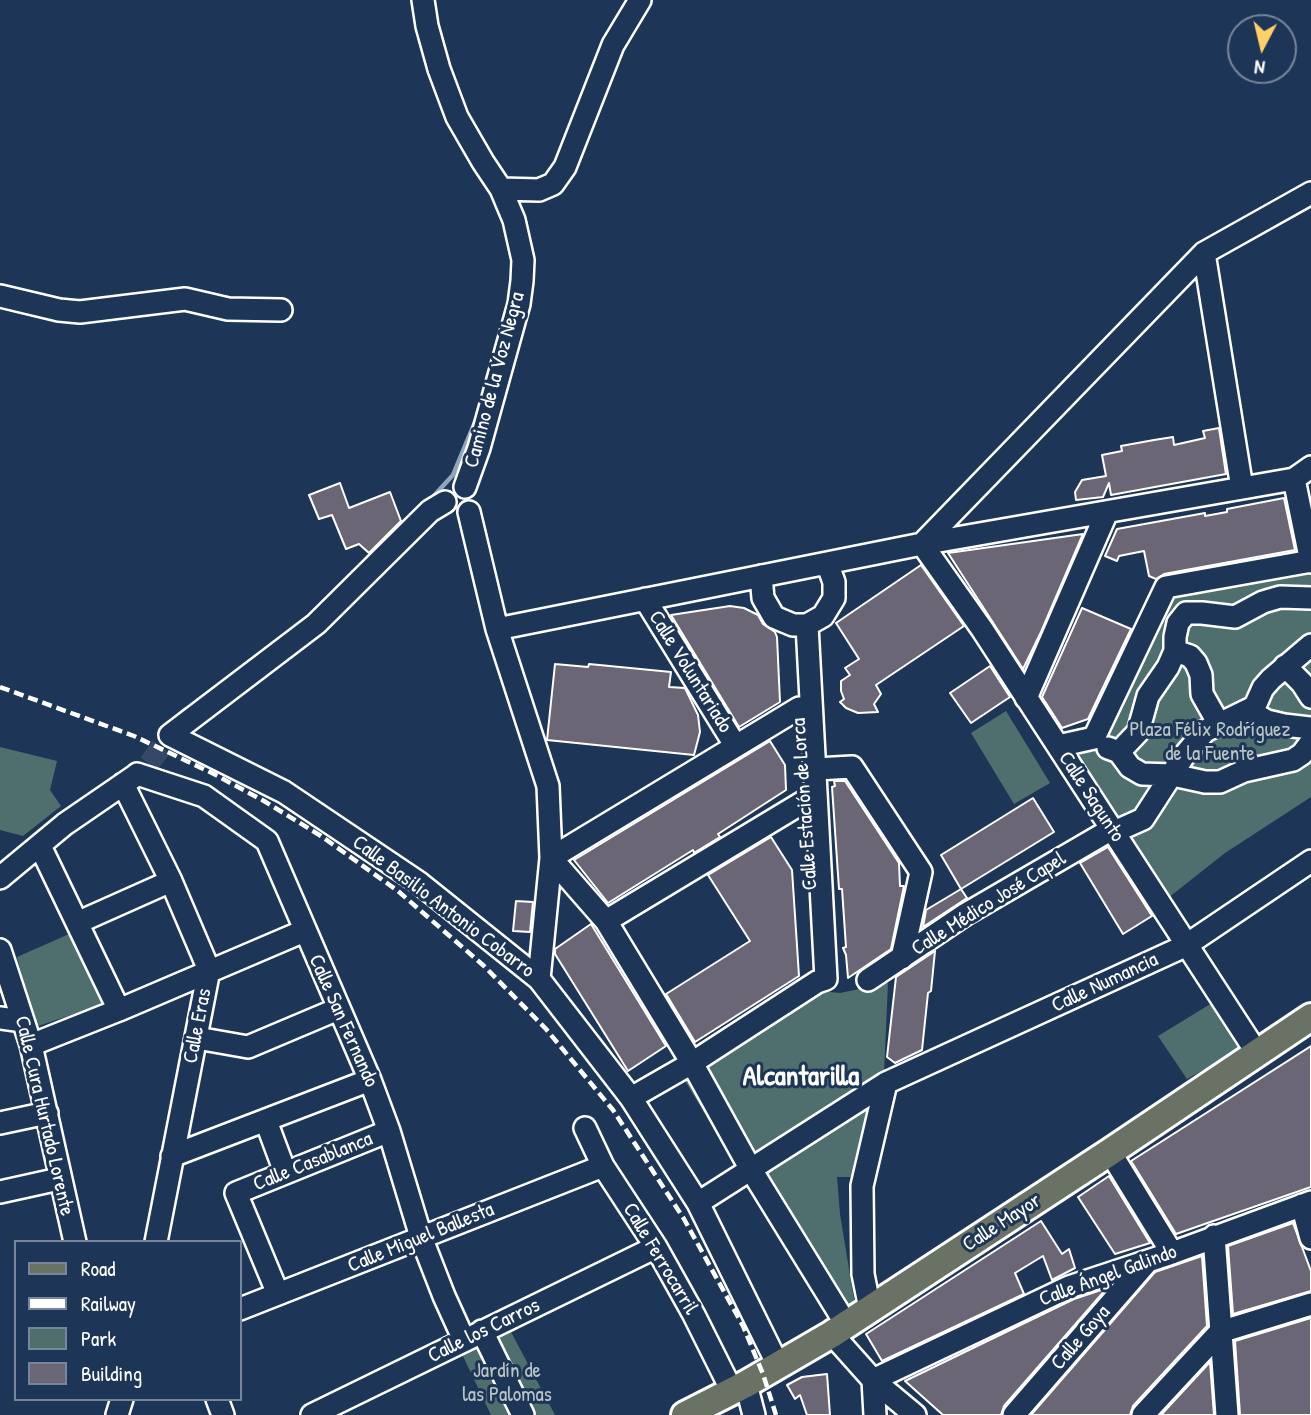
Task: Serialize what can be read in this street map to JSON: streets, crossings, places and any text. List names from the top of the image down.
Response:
{
  "streets": {
    "main road": ["Calle Mayor"],
    "street": [
      "Camino de la Voz Negra",
      "Calle Voluntariado",
      "Calle Sagunto",
      "Calle Estación de Lorca",
      "Calle Médico José Capel",
      "Calle Basilio Antonio Cobarro",
      "Calle Numancia",
      "Calle San Fernando",
      "Calle Eras",
      "Calle Cura Hurtado Lorente",
      "Calle Casablanca",
      "Calle Miguel Ballesta",
      "Calle Ferrocarril",
      "Calle Ángel Galindo",
      "Calle los Carros",
      "Calle Goya"
    ]
  },
  "crossings": [
    ["Camino de la Voz Negra", "Calle Basilio Antonio Cobarro"],
    ["Calle Sagunto", "Calle Médico José Capel"],
    ["Calle Sagunto", "Calle Numancia"],
    ["Calle Sagunto", "Calle Mayor"],
    ["Calle Basilio Antonio Cobarro", "Calle Numancia"],
    ["Calle Basilio Antonio Cobarro", "Calle Mayor"],
    ["Calle San Fernando", "Calle Eras"],
    ["Calle San Fernando", "Calle Casablanca"],
    ["Calle San Fernando", "Calle Miguel Ballesta"],
    ["Calle San Fernando", "Calle los Carros"],
    ["Calle Casablanca", "Calle Miguel Ballesta"],
    ["Calle Mayor", "Calle Ferrocarril"],
    ["Calle Miguel Ballesta", "Calle Ferrocarril"],
    ["Calle Ferrocarril", "Calle los Carros"],
    ["Calle Ángel Galindo", "Calle Goya"]
  ],
  "districts": ["Alcantarilla"],
  "parks": ["Plaza Félix Rodríguez de la Fuente", "Jardín de las Palomas"],
  "legend": [
    "Road",
    "Railway",
    "Park",
    "Building"
  ],
  "north": "bottom"
}
